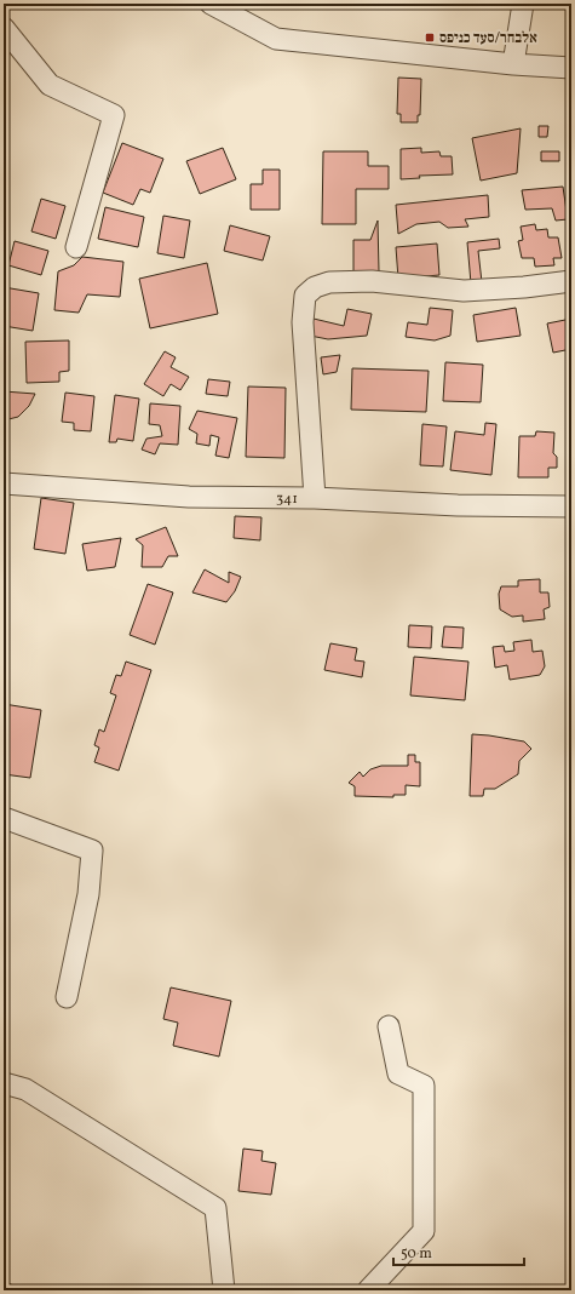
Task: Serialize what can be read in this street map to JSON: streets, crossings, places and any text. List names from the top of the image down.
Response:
{
  "streets": {
    "street": ["341"]
  },
  "places": {
    "transit": ["אלבחר/סעד כניפס"]
  },
  "scale_bar": "50 m"
}
